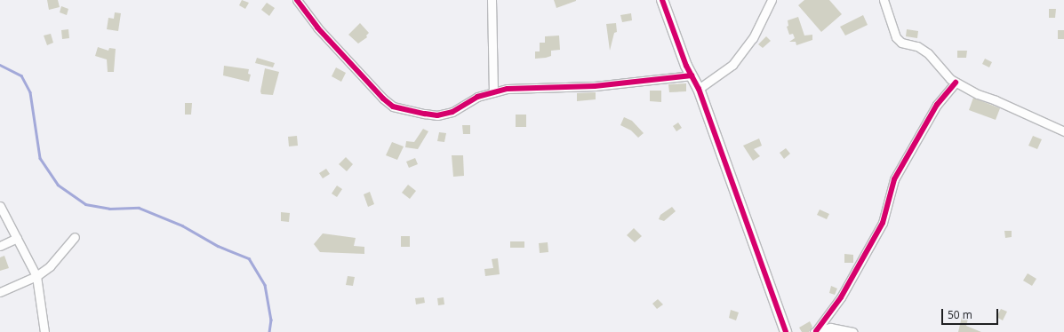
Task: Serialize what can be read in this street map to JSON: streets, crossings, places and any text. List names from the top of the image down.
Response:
{
  "scale_bar": "50 m"
}
